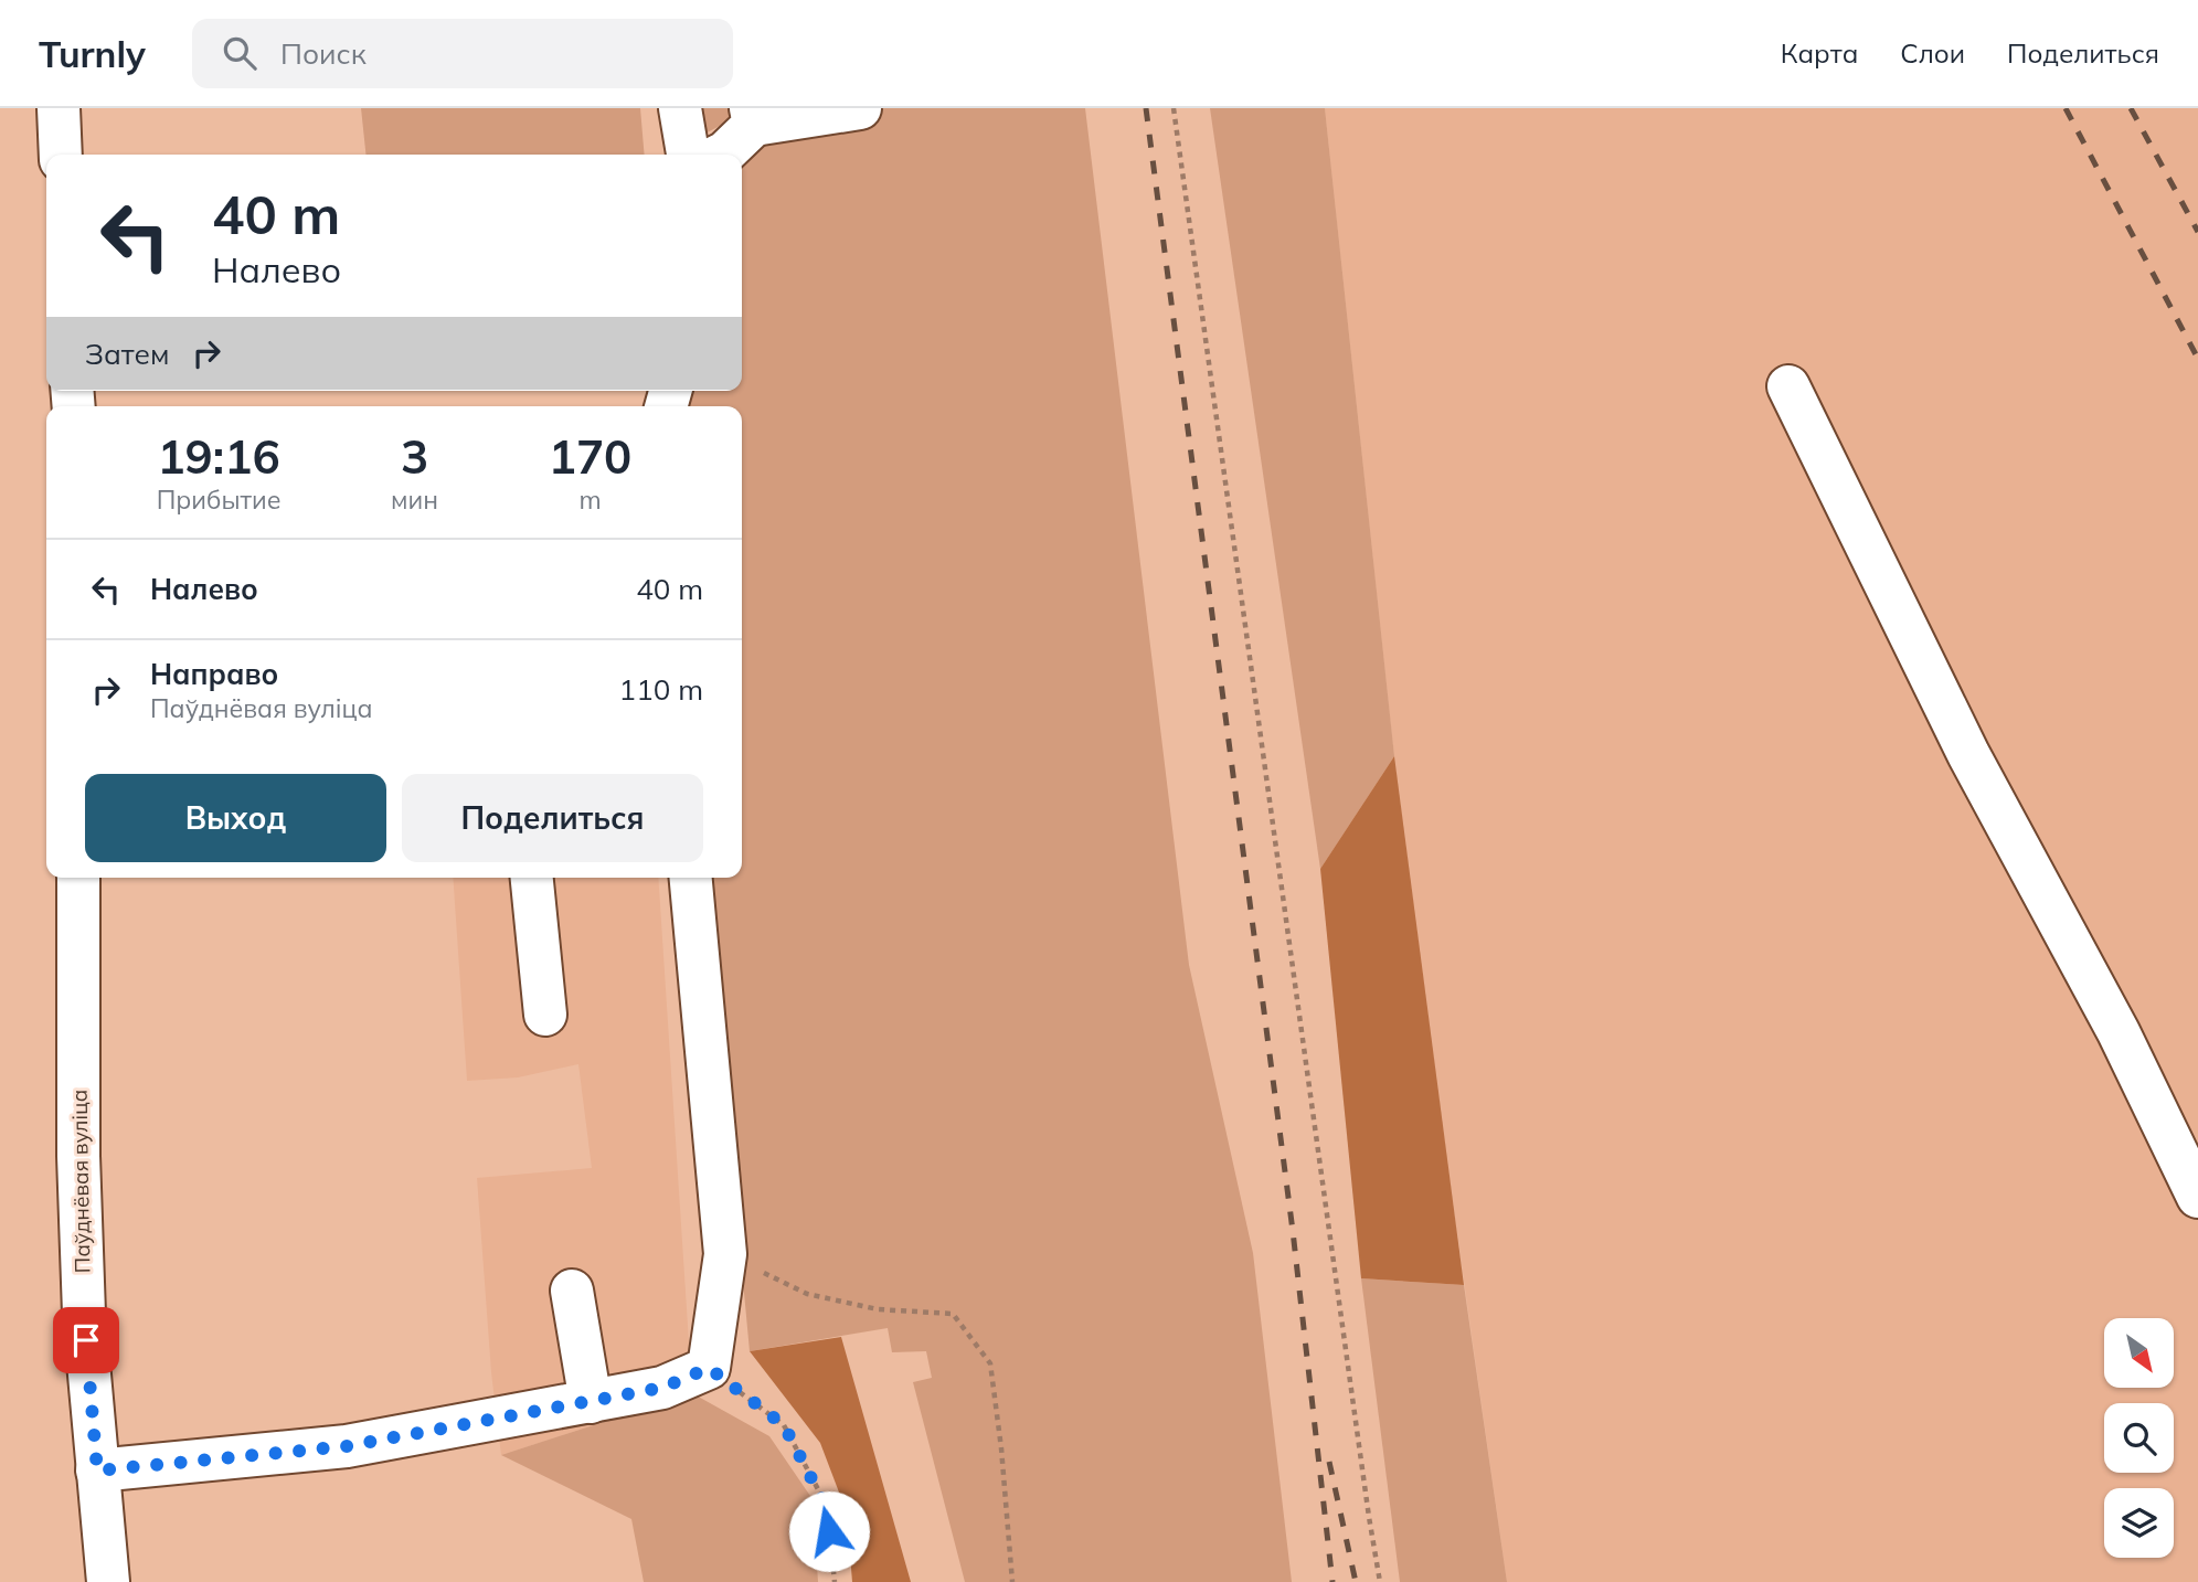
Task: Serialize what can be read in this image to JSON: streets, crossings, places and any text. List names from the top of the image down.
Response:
{
  "streets": {
    "street": ["Паўднёвая вуліца"]
  },
  "north": "bottom right",
  "page": {
    "header": "Turnly",
    "search": "Поиск",
    "nav": ["Карта", "Слои", "Поделиться"],
    "turn": ["40 m", "Налево"],
    "then": "Затем",
    "eta": [
      "19:16",
      "Прибытие",
      "3",
      "мин",
      "170",
      "m"
    ],
    "list": [
      {
        "name": "Налево",
        "value": "40 m"
      },
      {
        "name": "Направо",
        "note": "Паўднёвая вуліца",
        "value": "110 m"
      }
    ],
    "buttons": ["Выход", "Поделиться"]
  }
}
